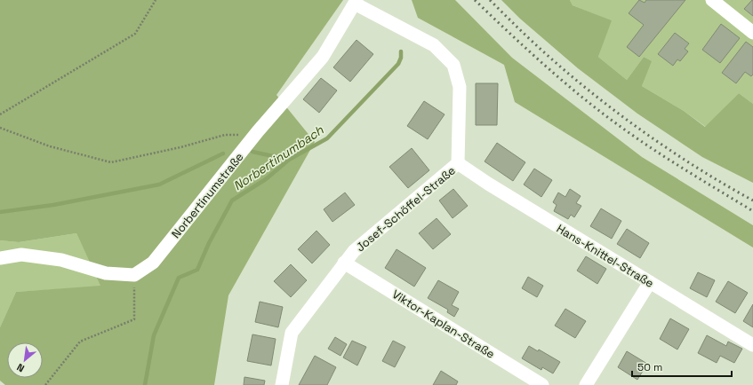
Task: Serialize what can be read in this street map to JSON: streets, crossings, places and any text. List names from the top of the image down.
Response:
{
  "streets": {
    "street": [
      "Norbertinumstraße",
      "Josef-Schöffel-Straße",
      "Hans-Knittel-Straße",
      "Viktor-Kaplan-Straße"
    ]
  },
  "crossings": [
    ["Norbertinumstraße", "Josef-Schöffel-Straße"],
    ["Josef-Schöffel-Straße", "Hans-Knittel-Straße"],
    ["Josef-Schöffel-Straße", "Viktor-Kaplan-Straße"]
  ],
  "water": ["Norbertinumbach"],
  "scale_bar": "50 m",
  "north": "bottom left"
}
